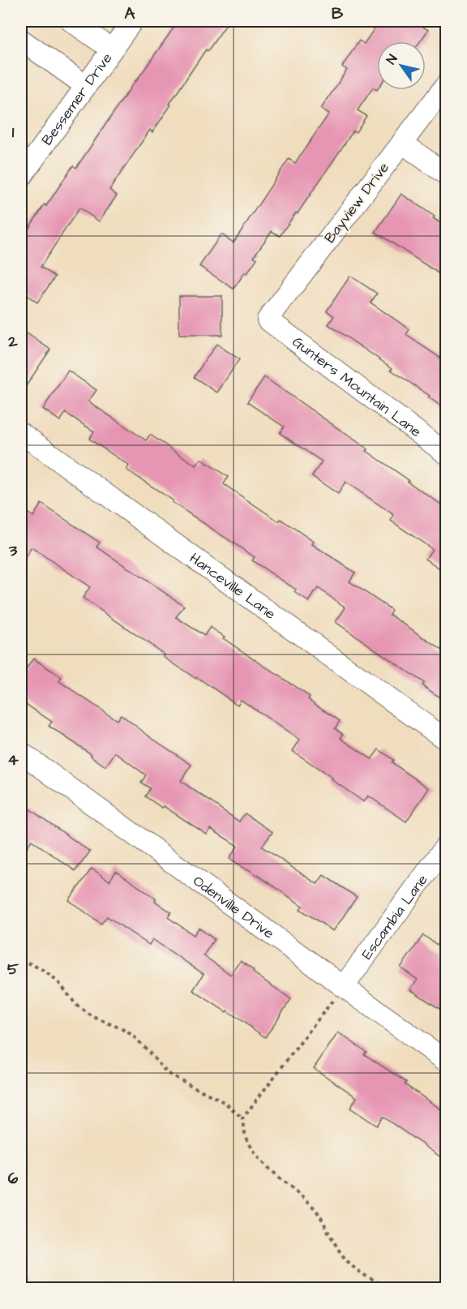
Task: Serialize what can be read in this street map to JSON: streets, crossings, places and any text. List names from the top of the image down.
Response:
{
  "streets": {
    "street": [
      "Bessemer Drive",
      "Bayview Drive",
      "Gunters Mountain Lane",
      "Hanceville Lane",
      "Odenville Drive",
      "Escambia Lane"
    ]
  },
  "crossings": [
    ["Bayview Drive", "Gunters Mountain Lane"],
    ["Odenville Drive", "Escambia Lane"]
  ],
  "north": "top left",
  "grid": {
    "columns": ["A", "B"],
    "rows": [
      "1",
      "2",
      "3",
      "4",
      "5",
      "6"
    ]
  }
}
